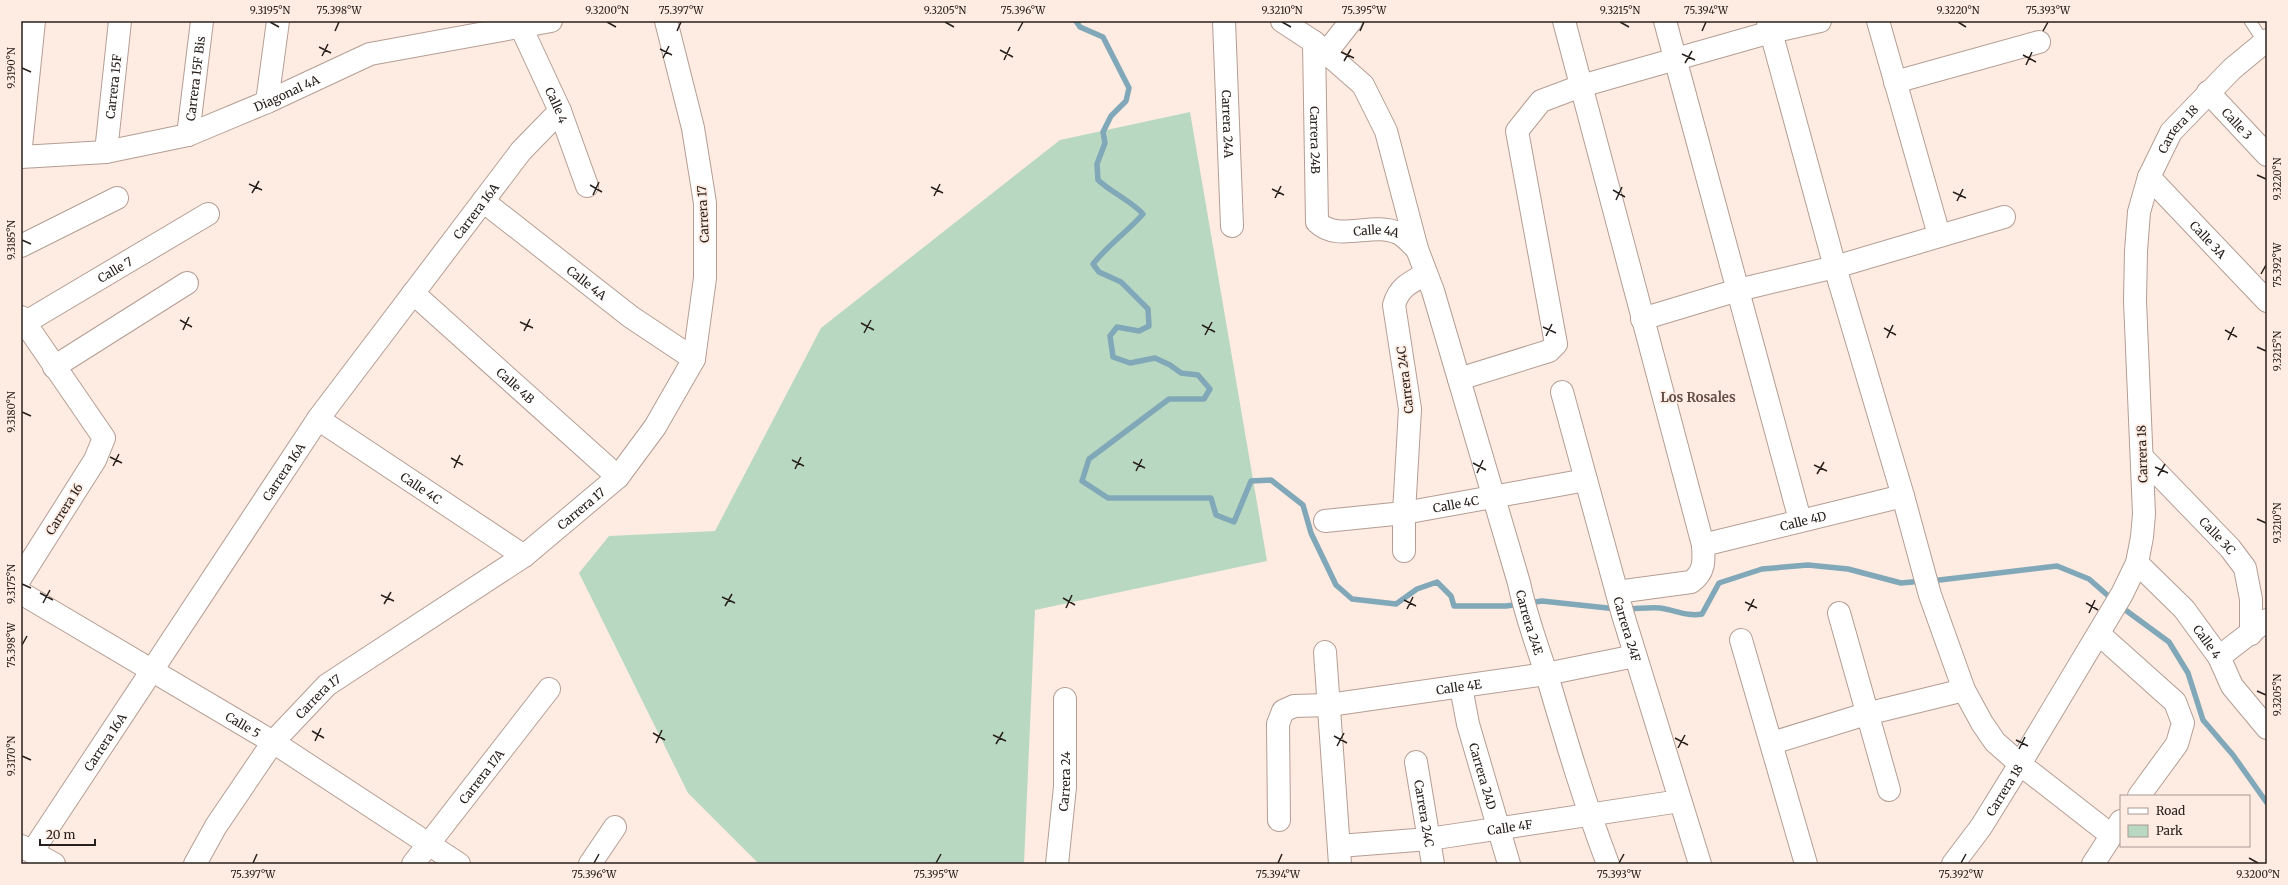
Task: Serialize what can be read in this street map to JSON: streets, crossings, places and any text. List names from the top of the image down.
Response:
{
  "streets": {
    "street": [
      "Carrera 15F Bis",
      "Carrera 15F",
      "Diagonal 4A",
      "Calle 4",
      "Carrera 24A",
      "Calle 3",
      "Carrera 18",
      "Carrera 24B",
      "Carrera 16A",
      "Carrera 17",
      "Calle 4A",
      "Calle 3A",
      "Calle 7",
      "Carrera 24C",
      "Calle 4B",
      "Calle 4C",
      "Carrera 16",
      "Calle 4D",
      "Calle 3C",
      "Carrera 24E",
      "Carrera 24F",
      "Calle 4E",
      "Calle 5",
      "Carrera 17A",
      "Carrera 24D",
      "Carrera 24",
      "Calle 4F"
    ]
  },
  "crossings": [
    ["Carrera 15F Bis", "Diagonal 4A"],
    ["Carrera 15F", "Diagonal 4A"],
    ["Diagonal 4A", "Calle 4"],
    ["Calle 4", "Carrera 18"],
    ["Calle 4", "Carrera 16A"],
    ["Calle 3", "Carrera 18"],
    ["Carrera 18", "Calle 3A"],
    ["Carrera 18", "Calle 3C"],
    ["Carrera 24B", "Calle 4A"],
    ["Carrera 16A", "Calle 4A"],
    ["Carrera 16A", "Calle 4B"],
    ["Carrera 16A", "Calle 4C"],
    ["Carrera 16A", "Calle 5"],
    ["Carrera 17", "Calle 4A"],
    ["Carrera 17", "Calle 4B"],
    ["Carrera 17", "Calle 4C"],
    ["Carrera 17", "Calle 5"],
    ["Carrera 24C", "Calle 4C"],
    ["Carrera 24C", "Calle 4F"],
    ["Calle 4C", "Carrera 24E"],
    ["Calle 4C", "Carrera 24F"],
    ["Carrera 24E", "Calle 4E"],
    ["Carrera 24E", "Calle 4F"],
    ["Carrera 24F", "Calle 4E"],
    ["Carrera 24F", "Calle 4F"],
    ["Calle 4E", "Carrera 24D"],
    ["Calle 5", "Carrera 17A"],
    ["Carrera 24D", "Calle 4F"]
  ],
  "districts": ["Los Rosales"],
  "legend": ["Road", "Park"],
  "scale_bar": "20 m",
  "coordinates": [
    "9.3195°N",
    "75.398°W",
    "9.3200°N",
    "75.397°W",
    "9.3205°N",
    "75.396°W",
    "9.3210°N",
    "75.395°W",
    "9.3215°N",
    "75.394°W",
    "9.3220°N",
    "75.393°W",
    "9.3190°N",
    "9.3185°N",
    "75.392°W",
    "9.3180°N",
    "9.3175°N",
    "9.3170°N"
  ]
}
